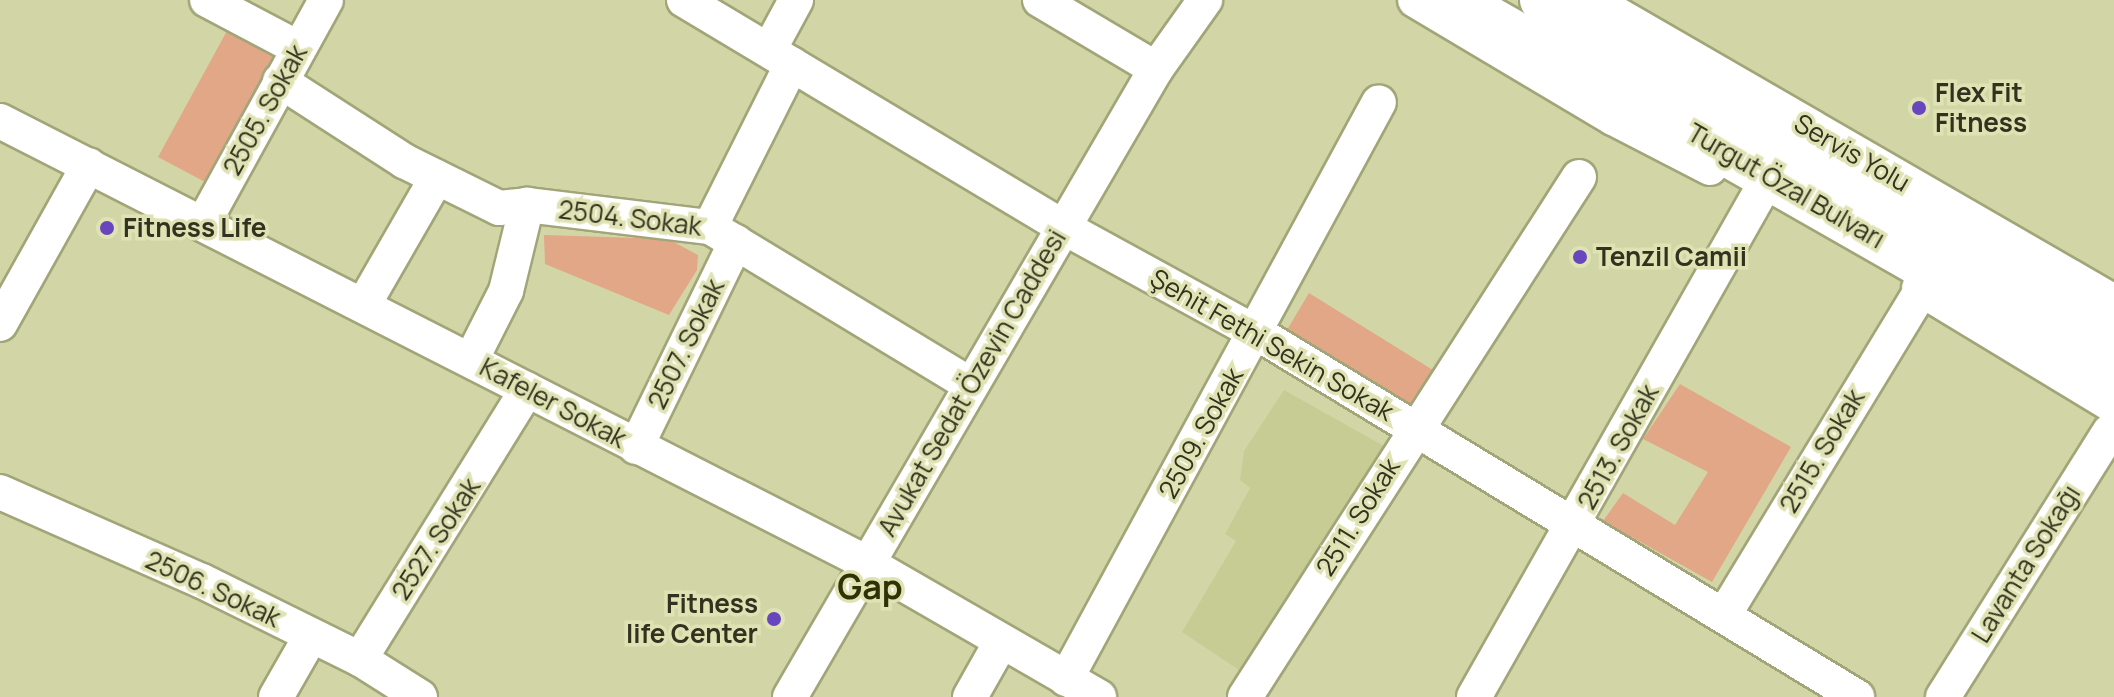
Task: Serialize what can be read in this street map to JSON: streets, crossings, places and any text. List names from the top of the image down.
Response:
{
  "streets": {
    "main road": ["Turgut Özal Bulvarı"],
    "street": [
      "2505. Sokak",
      "Servis Yolu",
      "2504. Sokak",
      "2507. Sokak",
      "Şehit Fethi Sekin Sokak",
      "Avukat Sedat Özevin Caddesi",
      "Kafeler Sokak",
      "2509. Sokak",
      "2513. Sokak",
      "2515. Sokak",
      "2511. Sokak",
      "2527. Sokak",
      "Lavanta Sokağı",
      "2506. Sokak"
    ]
  },
  "crossings": [
    ["2505. Sokak", "2504. Sokak"],
    ["2505. Sokak", "Kafeler Sokak"],
    ["2504. Sokak", "2507. Sokak"],
    ["2504. Sokak", "Avukat Sedat Özevin Caddesi"],
    ["2507. Sokak", "Şehit Fethi Sekin Sokak"],
    ["2507. Sokak", "Kafeler Sokak"],
    ["Şehit Fethi Sekin Sokak", "Avukat Sedat Özevin Caddesi"],
    ["Şehit Fethi Sekin Sokak", "2509. Sokak"],
    ["Şehit Fethi Sekin Sokak", "2513. Sokak"],
    ["Şehit Fethi Sekin Sokak", "2515. Sokak"],
    ["Şehit Fethi Sekin Sokak", "2511. Sokak"],
    ["Avukat Sedat Özevin Caddesi", "Kafeler Sokak"],
    ["Kafeler Sokak", "2509. Sokak"],
    ["Kafeler Sokak", "2527. Sokak"],
    ["2527. Sokak", "2506. Sokak"]
  ],
  "districts": ["Gap"],
  "places": [
    "Flex Fit Fitness",
    "Fitness Life",
    "Tenzil Camii",
    "Fitness life Center"
  ]
}
